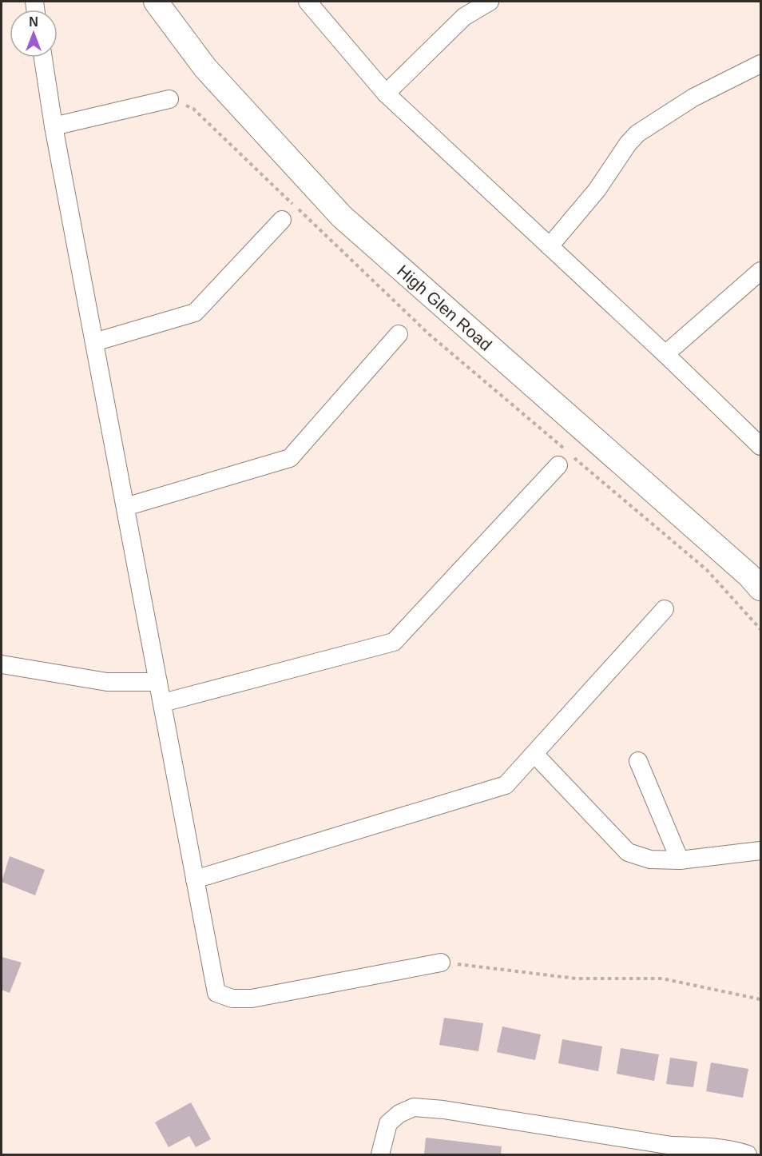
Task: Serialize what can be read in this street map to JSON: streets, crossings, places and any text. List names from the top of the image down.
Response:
{
  "streets": {
    "main road": ["High Glen Road"]
  },
  "north": "top"
}
